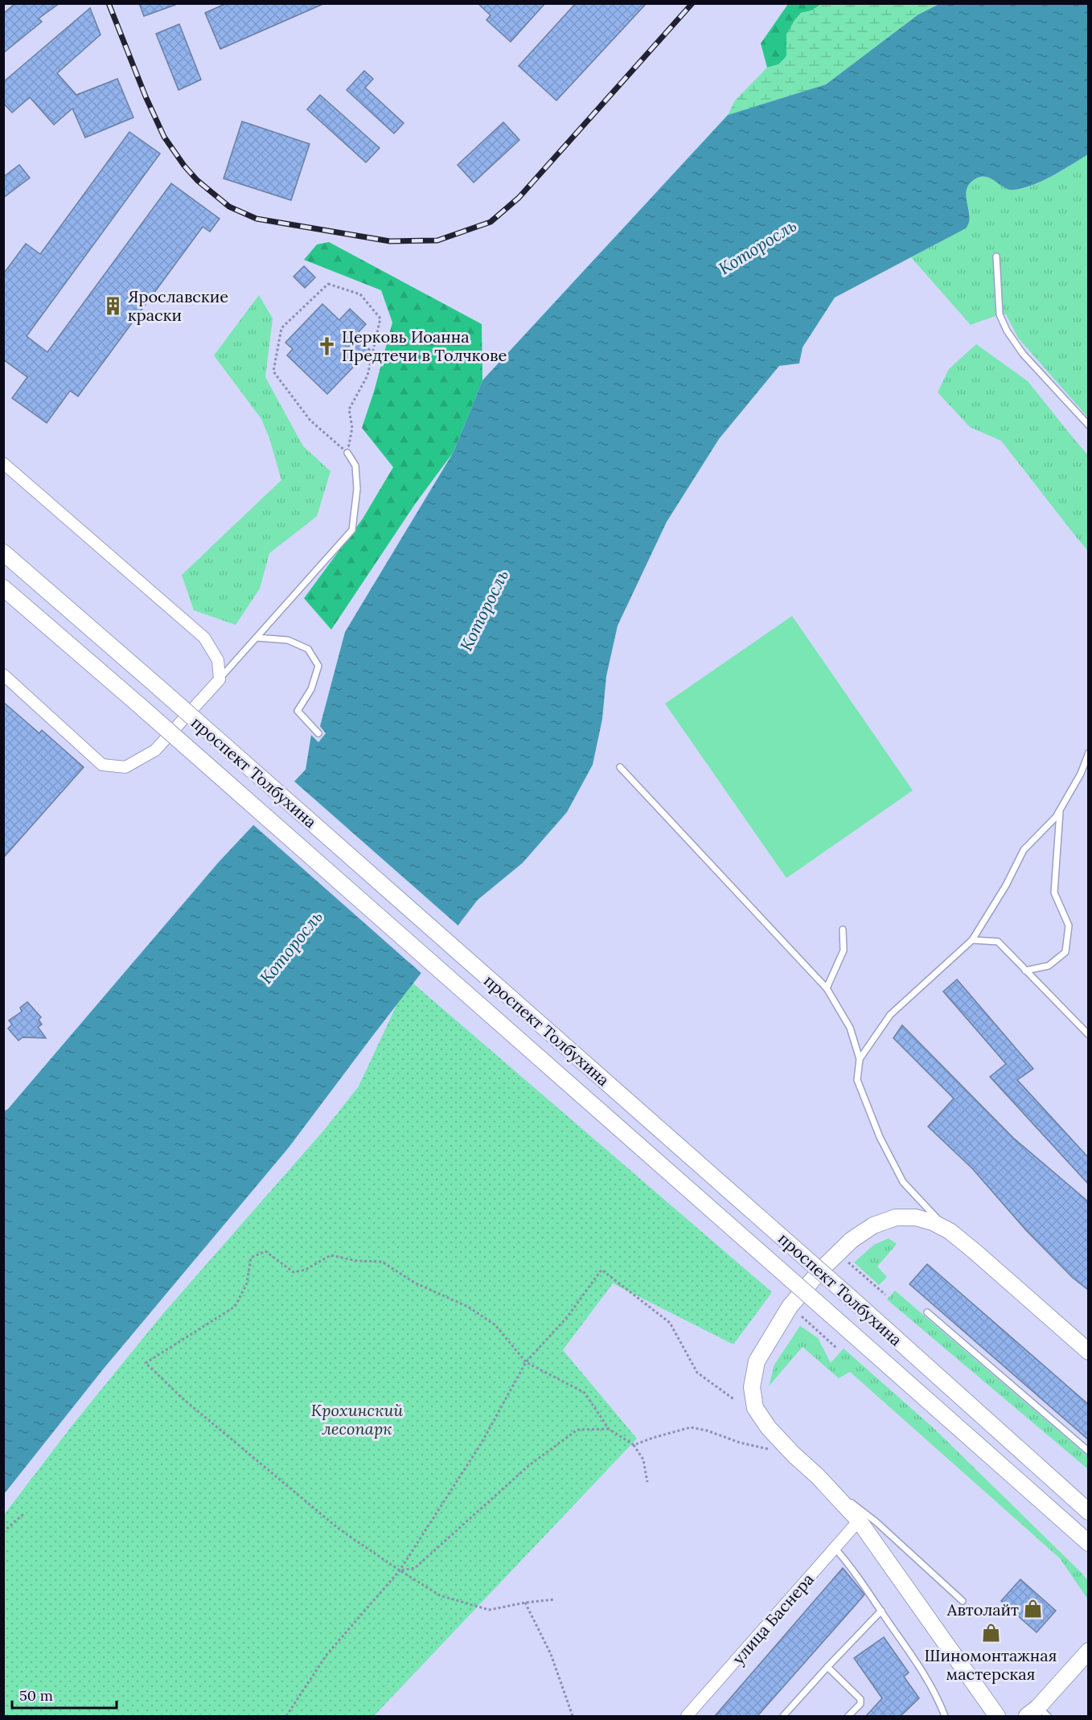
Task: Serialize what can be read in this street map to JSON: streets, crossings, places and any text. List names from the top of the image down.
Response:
{
  "streets": {
    "main road": ["проспект Толбухина"],
    "street": ["улица Баснера"]
  },
  "water": ["Которосль"],
  "parks": ["Крохинский лесопарк"],
  "places": {
    "building": ["Ярославские краски"],
    "church": ["Церковь Иоанна Предтечи в Толчкове"],
    "shop": ["Автолайт", "Шиномонтажная мастерская"]
  },
  "scale_bar": "50 m"
}
